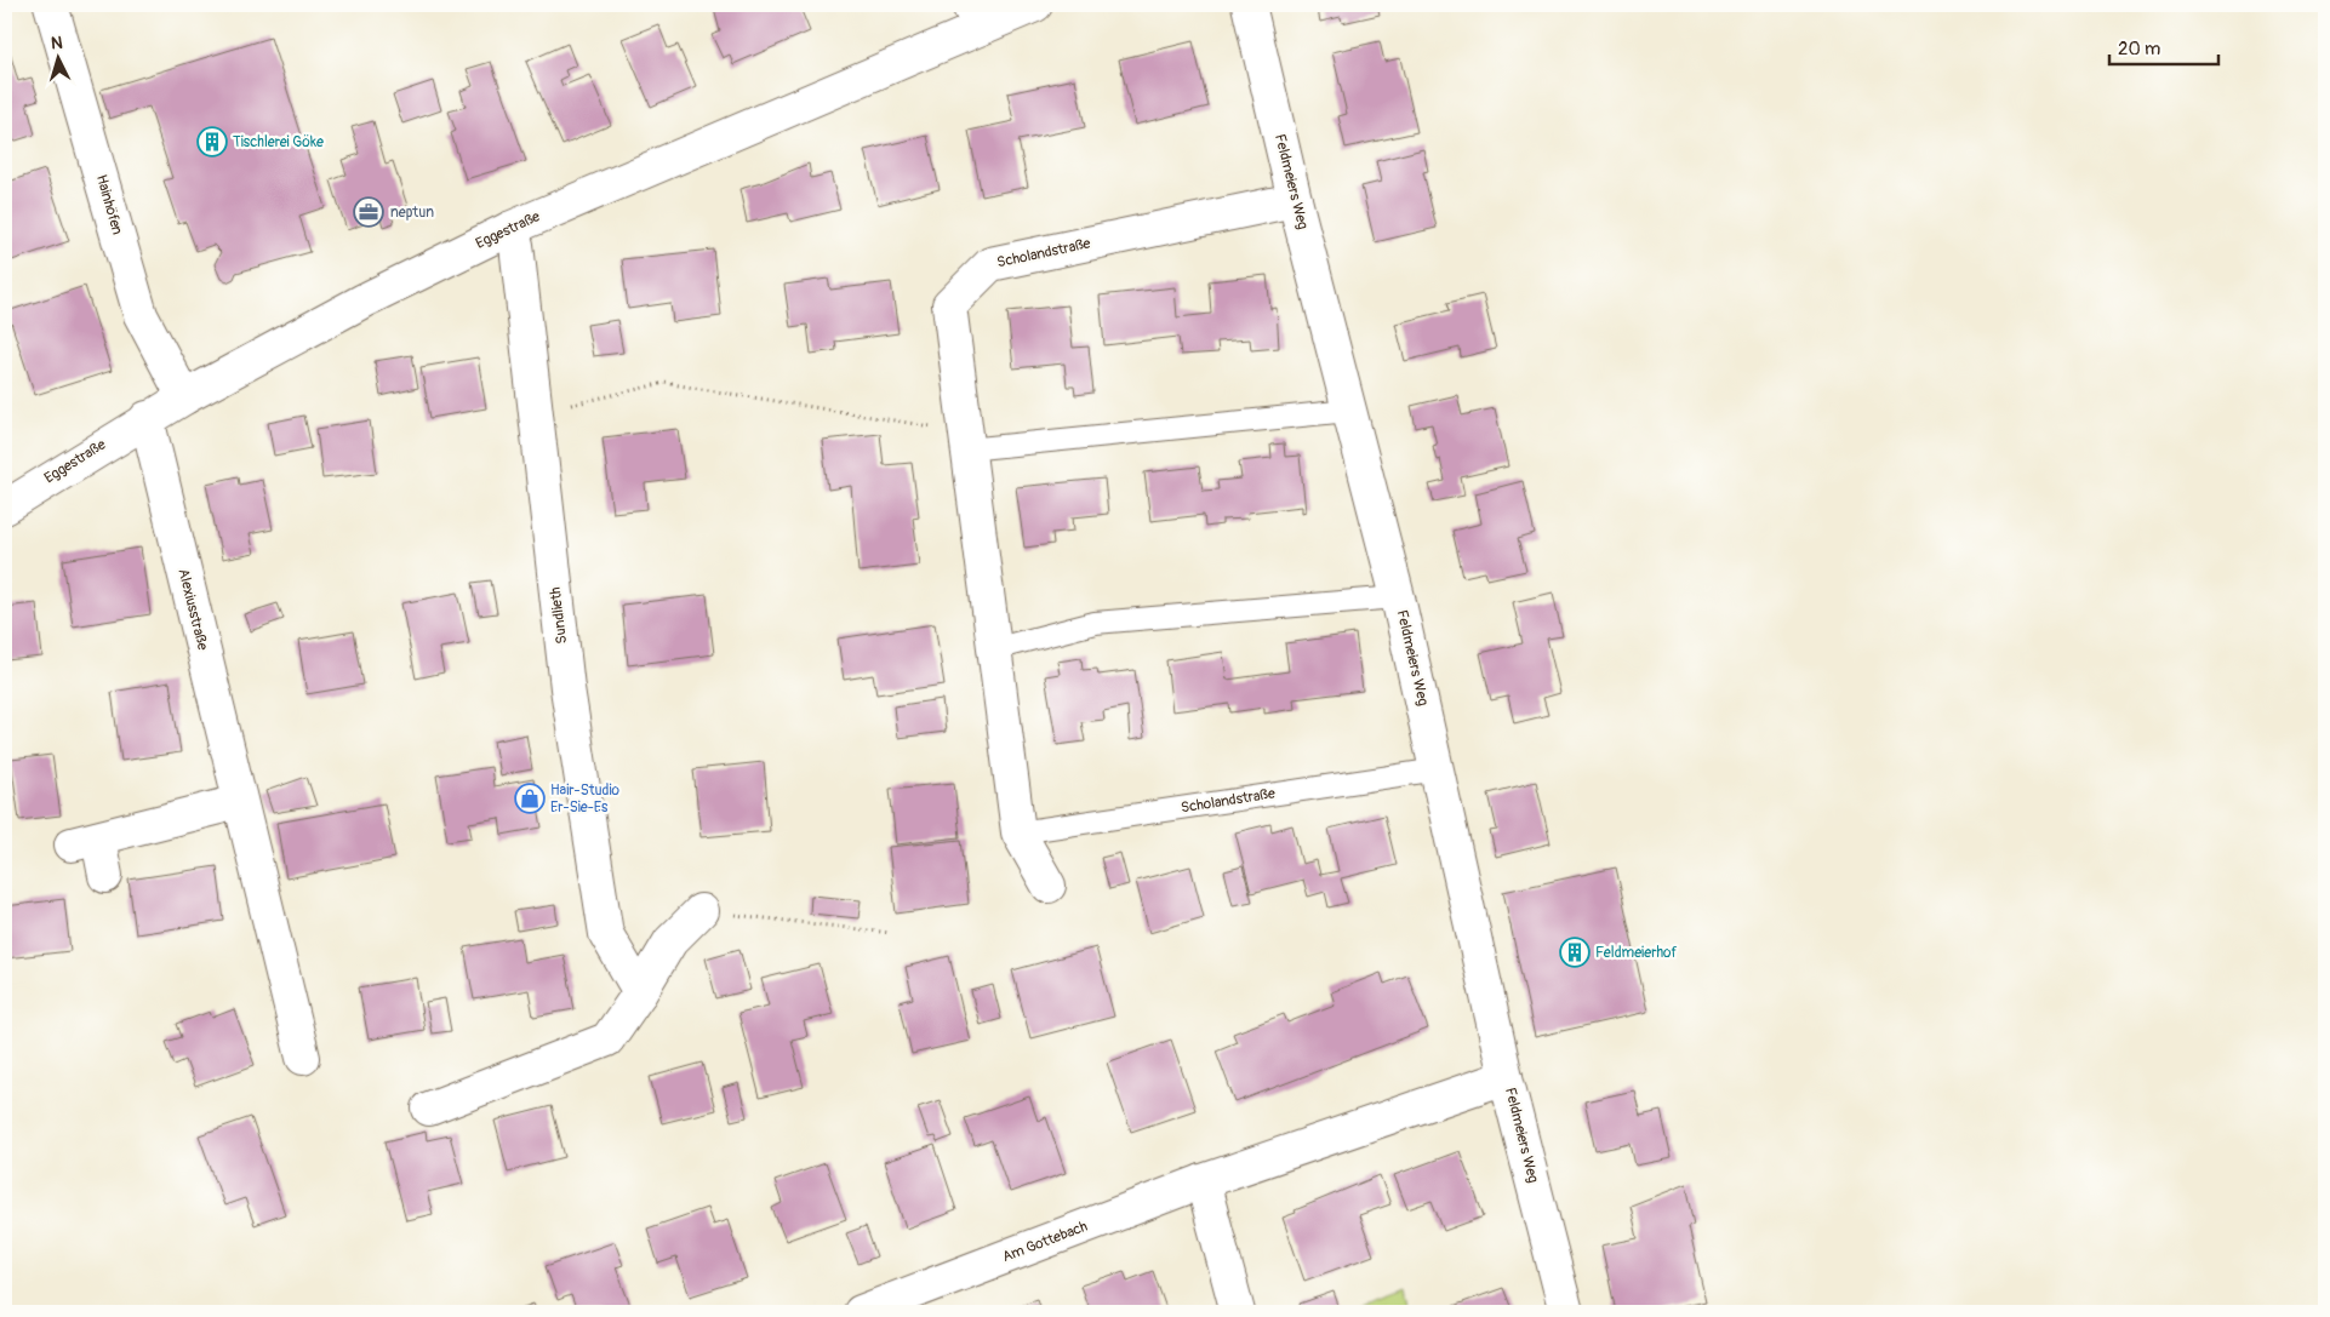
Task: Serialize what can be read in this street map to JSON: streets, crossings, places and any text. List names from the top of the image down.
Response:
{
  "streets": {
    "street": [
      "Feldmeiers Weg",
      "Hainhöfen",
      "Eggestraße",
      "Scholandstraße",
      "Alexiusstraße",
      "Sundlieth",
      "Am Gottebach"
    ]
  },
  "crossings": [
    ["Feldmeiers Weg", "Scholandstraße"],
    ["Feldmeiers Weg", "Am Gottebach"],
    ["Hainhöfen", "Eggestraße"],
    ["Eggestraße", "Alexiusstraße"],
    ["Eggestraße", "Sundlieth"]
  ],
  "places": {
    "building": ["Tischlerei Göke", "Feldmeierhof"],
    "office": ["neptun"],
    "shop": ["Hair-Studio Er-Sie-Es"]
  },
  "scale_bar": "20 m",
  "north": "top"
}
